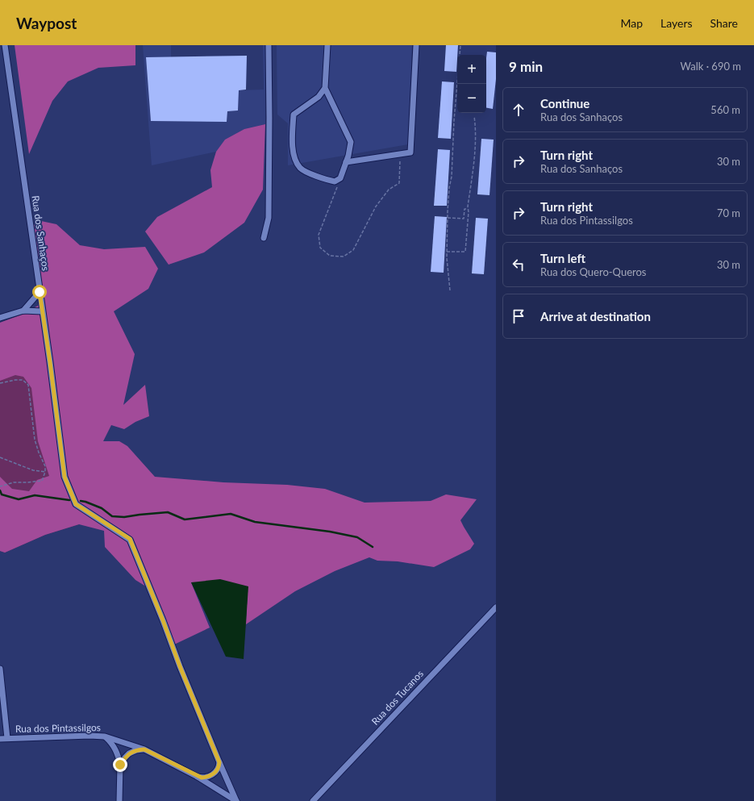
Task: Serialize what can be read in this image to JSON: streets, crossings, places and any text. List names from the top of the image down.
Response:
{
  "streets": {
    "street": ["Rua dos Sanhaços", "Rua dos Tucanos", "Rua dos Pintassilgos"]
  },
  "crossings": [
    ["Rua dos Sanhaços", "Rua dos Pintassilgos"]
  ],
  "page": {
    "header": "Waypost",
    "nav": ["Map", "Layers", "Share"],
    "heading": ["9 min", "Walk · 690 m"],
    "map_buttons": ["+", "−"],
    "list": [
      ["Continue", "Rua dos Sanhaços", "560 m"],
      ["Turn right", "Rua dos Sanhaços", "30 m"],
      ["Turn right", "Rua dos Pintassilgos", "70 m"],
      ["Turn left", "Rua dos Quero-Queros", "30 m"],
      "Arrive at destination"
    ]
  }
}
